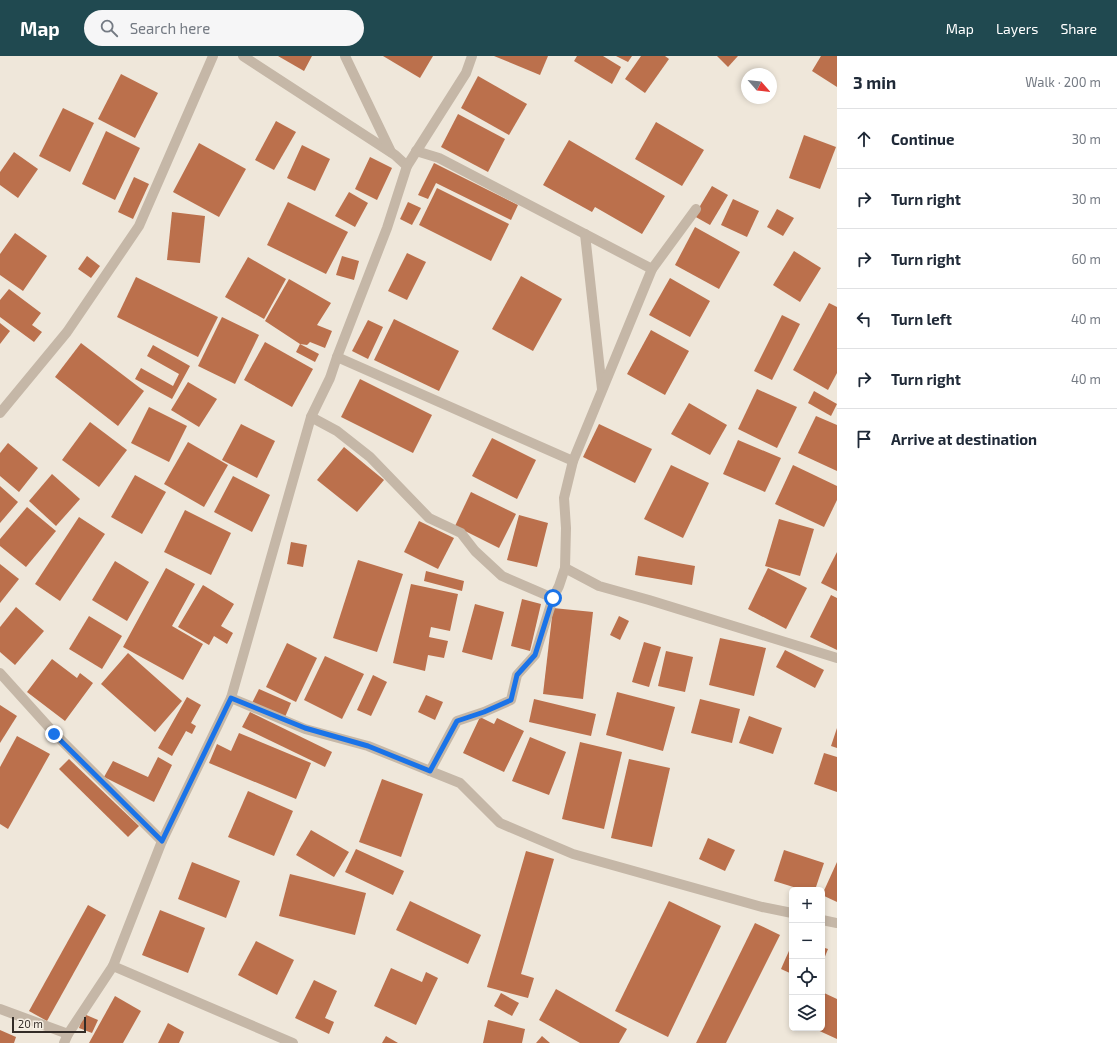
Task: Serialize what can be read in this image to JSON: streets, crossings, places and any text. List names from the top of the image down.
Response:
{
  "scale_bar": "20 m",
  "north": "bottom right",
  "page": {
    "header": "Map",
    "search": "Search here",
    "nav": ["Map", "Layers", "Share"],
    "heading": ["3 min", "Walk · 200 m"],
    "list": [
      ["Continue", "30 m"],
      ["Turn right", "30 m"],
      ["Turn right", "60 m"],
      ["Turn left", "40 m"],
      ["Turn right", "40 m"],
      "Arrive at destination"
    ],
    "map_buttons": ["+", "−"],
    "scale": "20 m"
  }
}
